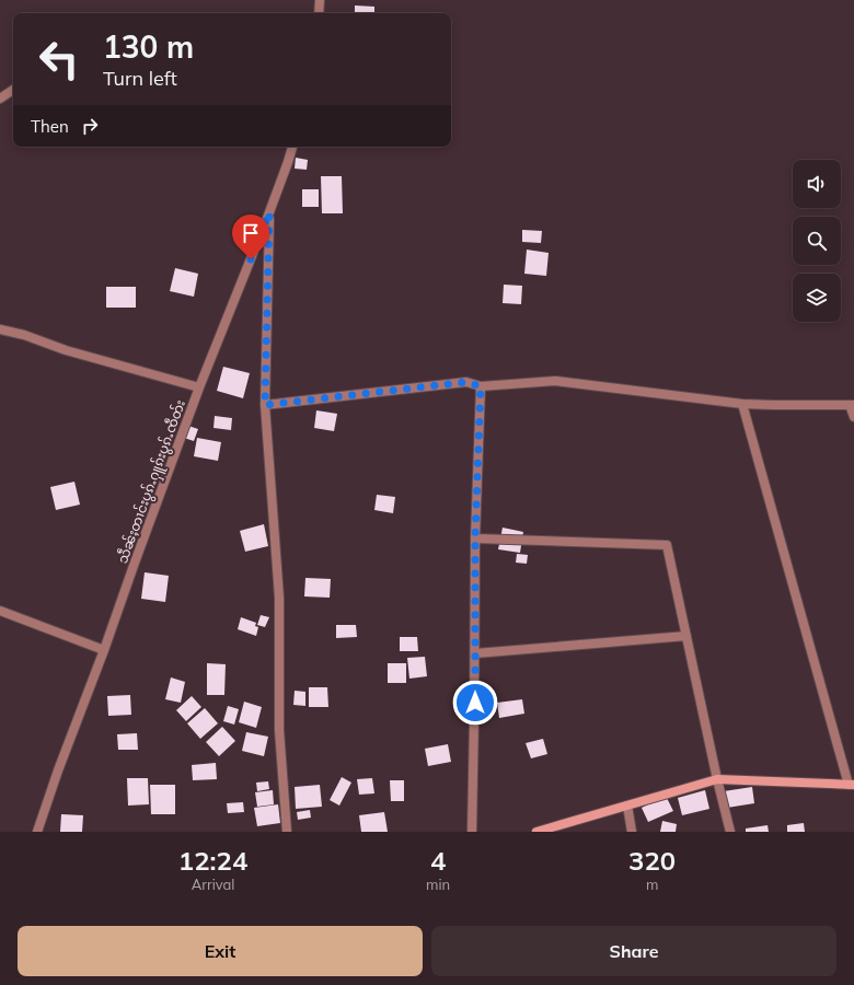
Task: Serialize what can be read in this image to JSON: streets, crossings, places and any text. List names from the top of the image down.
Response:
{
  "streets": {
    "street": ["သဵၼ်ႈတၢင်းပွၵ်ႉႁူၵ်းပွၵ်ႉၸဵတ်း"]
  },
  "page": {
    "turn": ["130 m", "Turn left"],
    "then": "Then",
    "eta": [
      "12:24",
      "Arrival",
      "4",
      "min",
      "320",
      "m"
    ],
    "buttons": ["Exit", "Share"]
  }
}
